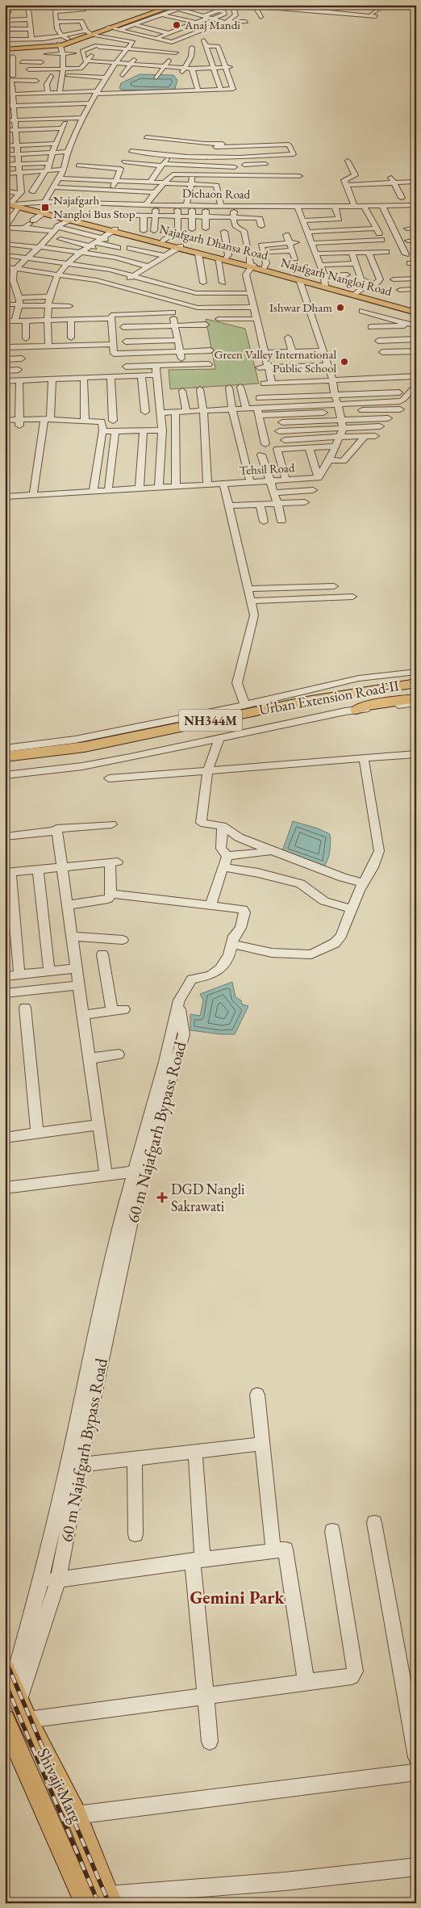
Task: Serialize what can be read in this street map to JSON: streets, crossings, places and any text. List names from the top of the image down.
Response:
{
  "streets": {
    "highway": ["Urban Extension Road-II", "NH344M"],
    "main road": ["Najafgarh Dhansa Road", "Najafgarh Nangloi Road", "Shivaji Marg"],
    "street": ["Dichaon Road", "Tehsil Road", "60 m Najafgarh Bypass Road"]
  },
  "crossings": [
    ["Dichaon Road", "Najafgarh Dhansa Road"],
    ["Dichaon Road", "Najafgarh Nangloi Road"],
    ["Najafgarh Dhansa Road", "Najafgarh Nangloi Road"],
    ["60 m Najafgarh Bypass Road", "Shivaji Marg"]
  ],
  "districts": ["Gemini Park"],
  "places": {
    "other": ["Anaj Mandi", "Ishwar Dham", "Green Valley International Public School"],
    "transit": ["Najafgarh Nangloi Bus Stop"],
    "health": ["DGD Nangli Sakrawati"]
  }
}
